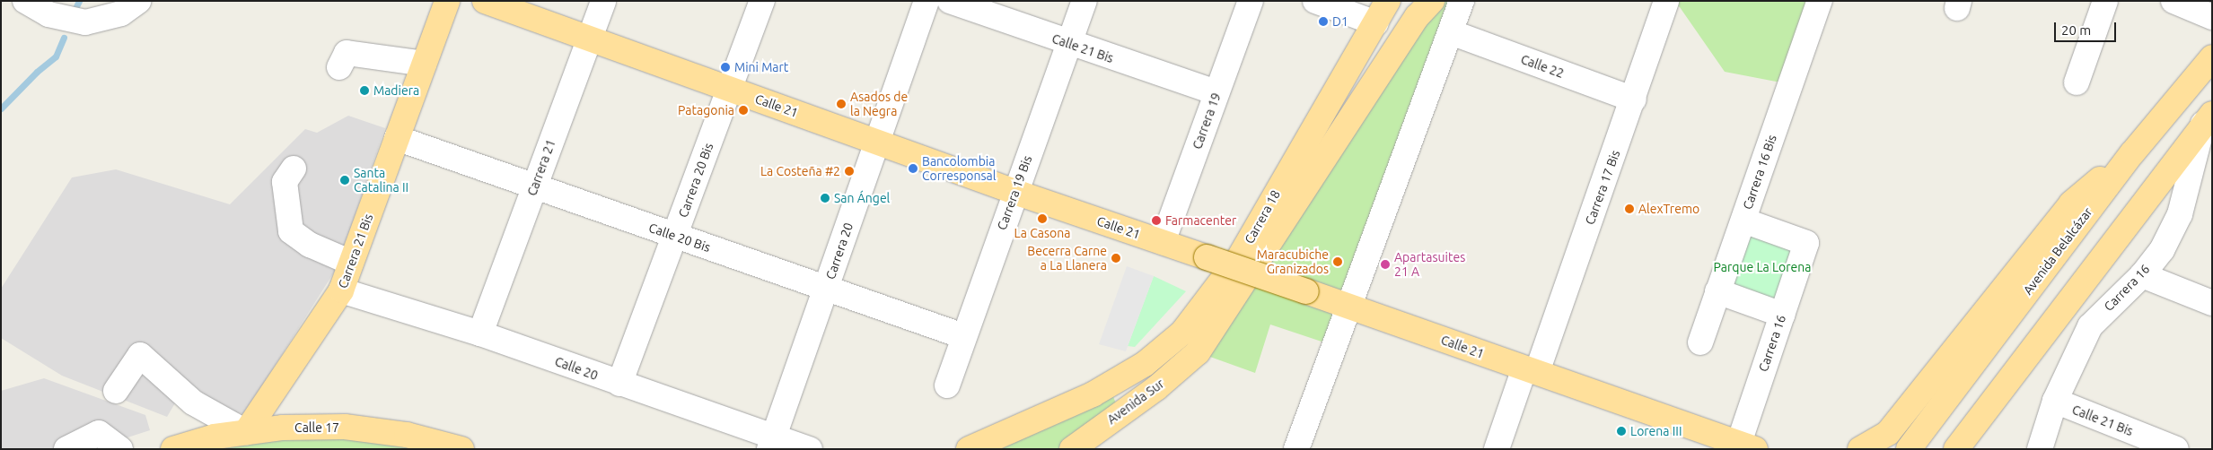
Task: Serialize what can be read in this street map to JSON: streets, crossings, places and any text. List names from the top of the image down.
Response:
{
  "streets": {
    "main road": [
      "Calle 21",
      "Carrera 18",
      "Carrera 21 Bis",
      "Avenida Belalcázar",
      "Avenida Sur",
      "Calle 17"
    ],
    "street": [
      "Calle 21 Bis",
      "Calle 22",
      "Carrera 19",
      "Carrera 21",
      "Carrera 16 Bis",
      "Carrera 20 Bis",
      "Carrera 17 Bis",
      "Carrera 19 Bis",
      "Calle 20 Bis",
      "Carrera 20",
      "Carrera 16",
      "Calle 20"
    ]
  },
  "crossings": [
    ["Calle 21 Bis", "Carrera 19"],
    ["Calle 21 Bis", "Carrera 19 Bis"],
    ["Calle 21 Bis", "Carrera 16"],
    ["Calle 22", "Carrera 17 Bis"],
    ["Calle 21", "Carrera 19"],
    ["Calle 21", "Carrera 21"],
    ["Calle 21", "Carrera 20 Bis"],
    ["Calle 21", "Carrera 17 Bis"],
    ["Calle 21", "Carrera 19 Bis"],
    ["Calle 21", "Carrera 20"],
    ["Calle 21", "Carrera 16"],
    ["Carrera 21", "Calle 20 Bis"],
    ["Carrera 21", "Calle 20"],
    ["Carrera 16 Bis", "Carrera 16"],
    ["Carrera 20 Bis", "Calle 20 Bis"],
    ["Carrera 20 Bis", "Calle 20"],
    ["Carrera 19 Bis", "Calle 20 Bis"],
    ["Carrera 18", "Avenida Sur"],
    ["Calle 20 Bis", "Carrera 21 Bis"],
    ["Calle 20 Bis", "Carrera 20"],
    ["Carrera 21 Bis", "Calle 20"],
    ["Carrera 21 Bis", "Calle 17"],
    ["Carrera 20", "Calle 20"]
  ],
  "parks": ["Parque La Lorena"],
  "places": [
    "D1",
    "Mini Mart",
    "Madiera",
    "Asados de la Negra",
    "Patagonia",
    "Bancolombia Corresponsal",
    "La Costeña #2",
    "Santa Catalina II",
    "San Ángel",
    "AlexTremo",
    "La Casona",
    "Farmacenter",
    "Becerra Carne a La Llanera",
    "Maracubiche Granizados",
    "Apartasuites 21 A",
    "Lorena III"
  ],
  "scale_bar": "20 m"
}
